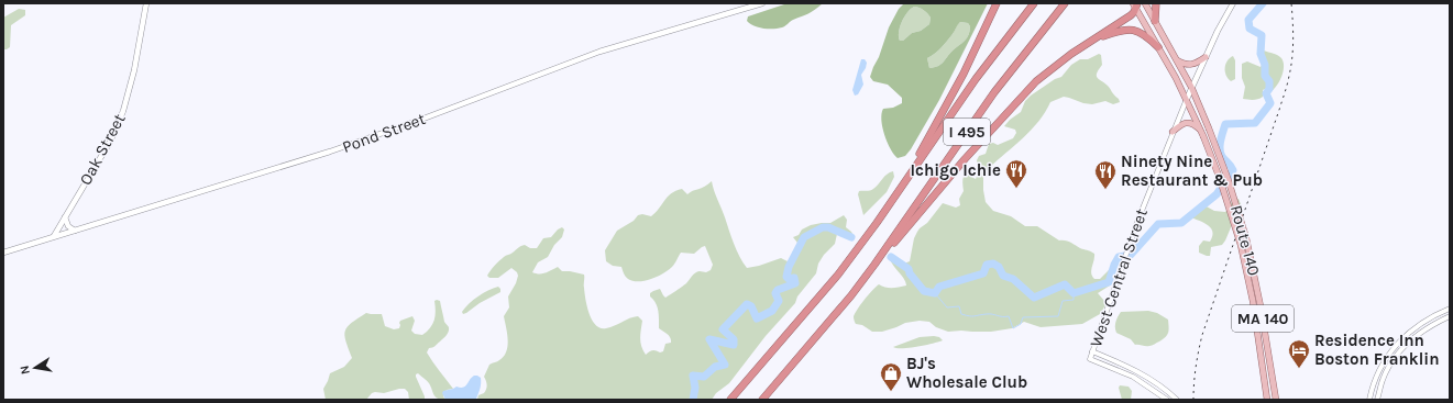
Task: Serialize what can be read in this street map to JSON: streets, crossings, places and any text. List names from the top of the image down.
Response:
{
  "streets": {
    "highway": ["I 495"],
    "main road": [
      "Pond Street",
      "Oak Street",
      "Route 140",
      "West Central Street",
      "MA 140"
    ]
  },
  "crossings": [
    ["Pond Street", "Oak Street"],
    ["Route 140", "West Central Street"],
    ["Route 140", "MA 140"],
    ["West Central Street", "MA 140"]
  ],
  "places": {
    "restaurant": ["Ichigo Ichie", "Ninety Nine Restaurant & Pub"],
    "hotel": ["Residence Inn Boston Franklin"],
    "shop": ["BJ's Wholesale Club"]
  },
  "north": "left"
}
